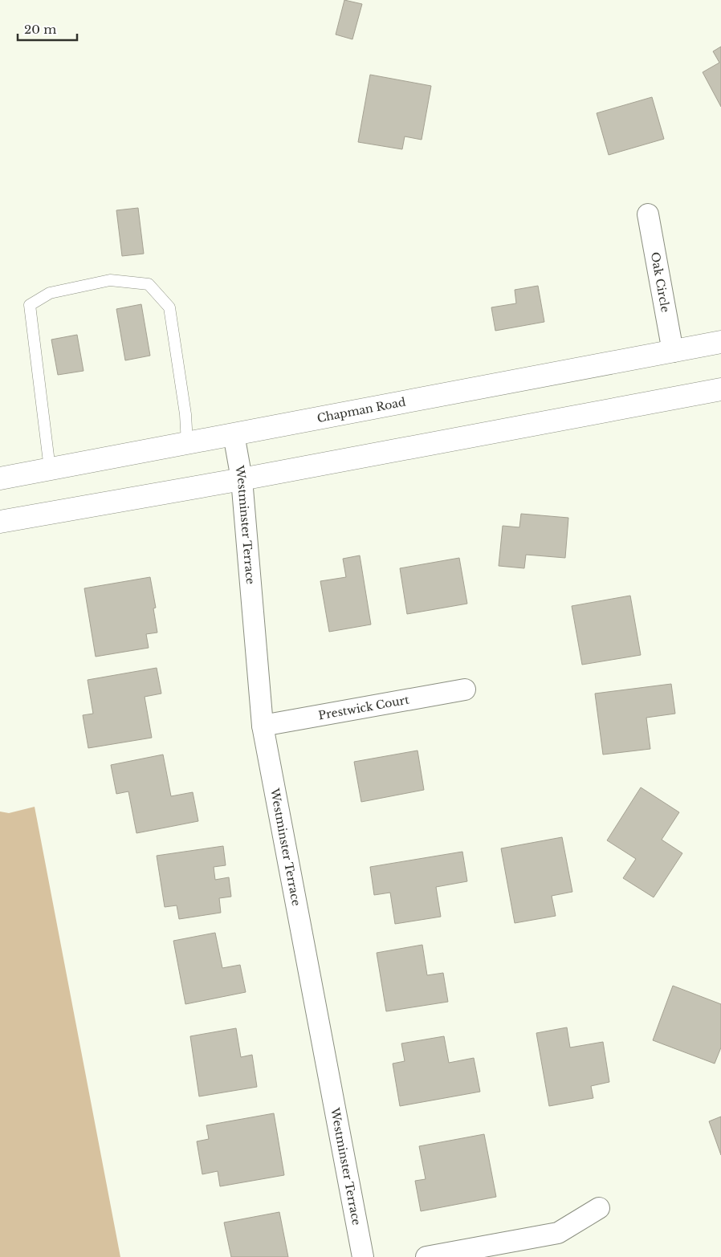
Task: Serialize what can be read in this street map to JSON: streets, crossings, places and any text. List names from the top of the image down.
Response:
{
  "streets": {
    "street": [
      "Oak Circle",
      "Chapman Road",
      "Westminster Terrace",
      "Prestwick Court"
    ]
  },
  "crossings": [
    ["Oak Circle", "Chapman Road"],
    ["Chapman Road", "Westminster Terrace"],
    ["Westminster Terrace", "Prestwick Court"]
  ],
  "scale_bar": "20 m"
}
